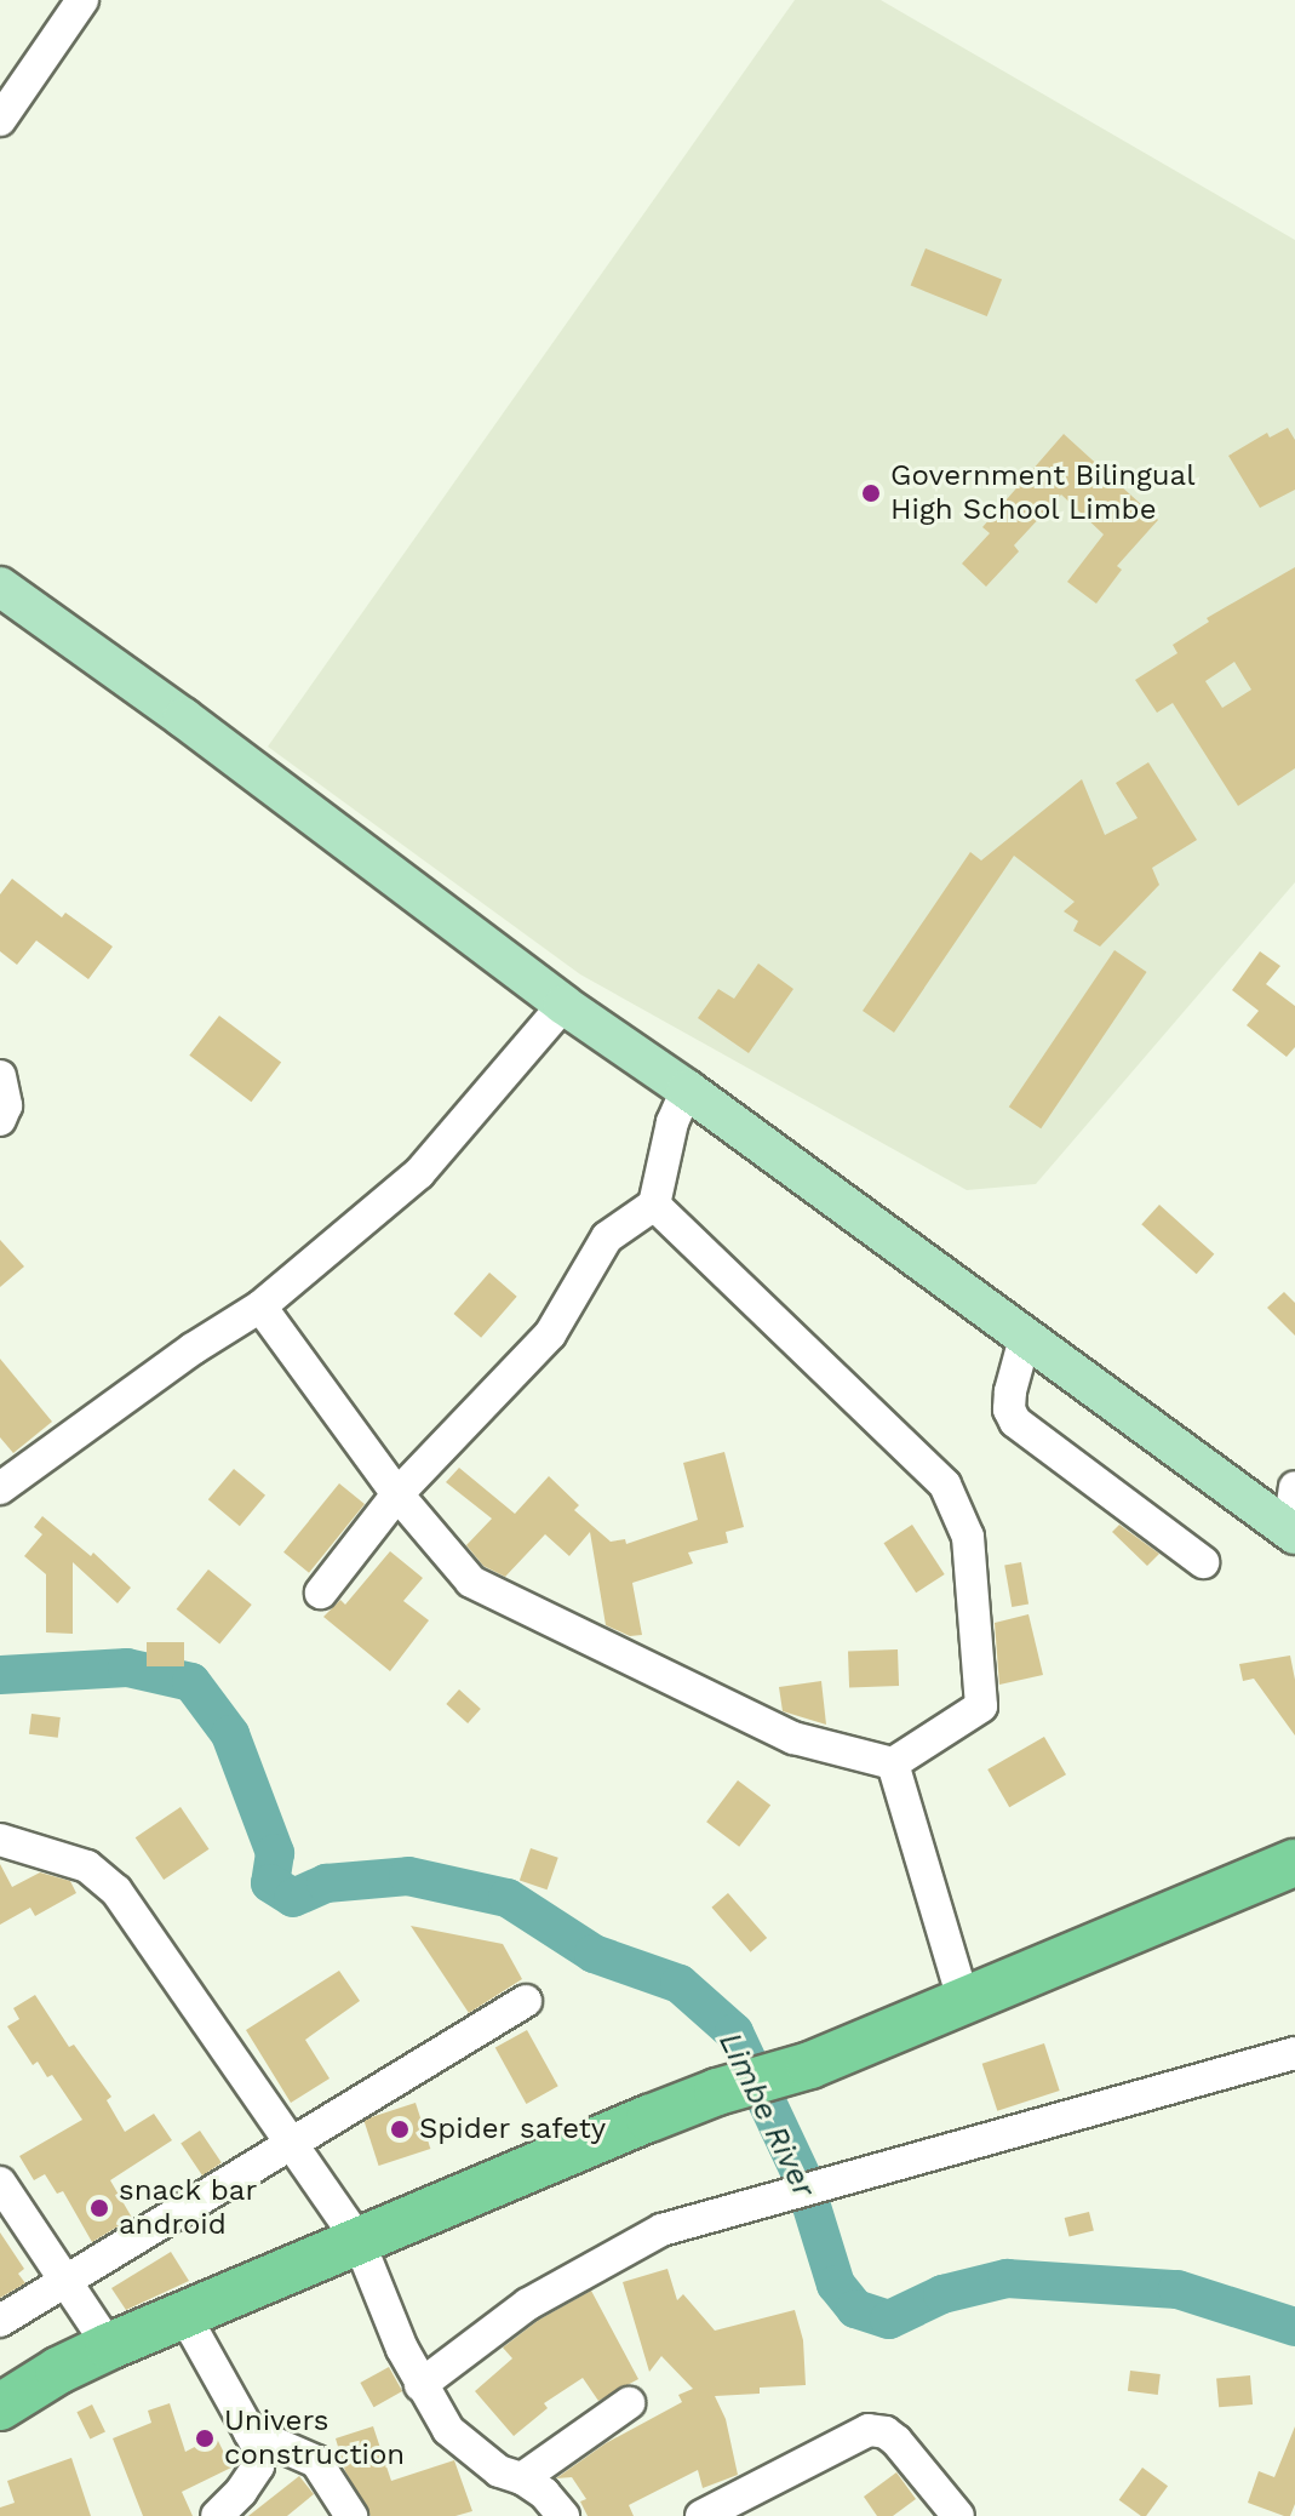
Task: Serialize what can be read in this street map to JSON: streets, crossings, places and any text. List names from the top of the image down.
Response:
{
  "water": ["Limbe River"],
  "places": [
    "Government Bilingual High School Limbe",
    "Spider safety",
    "snack bar android",
    "Univers construction"
  ]
}
